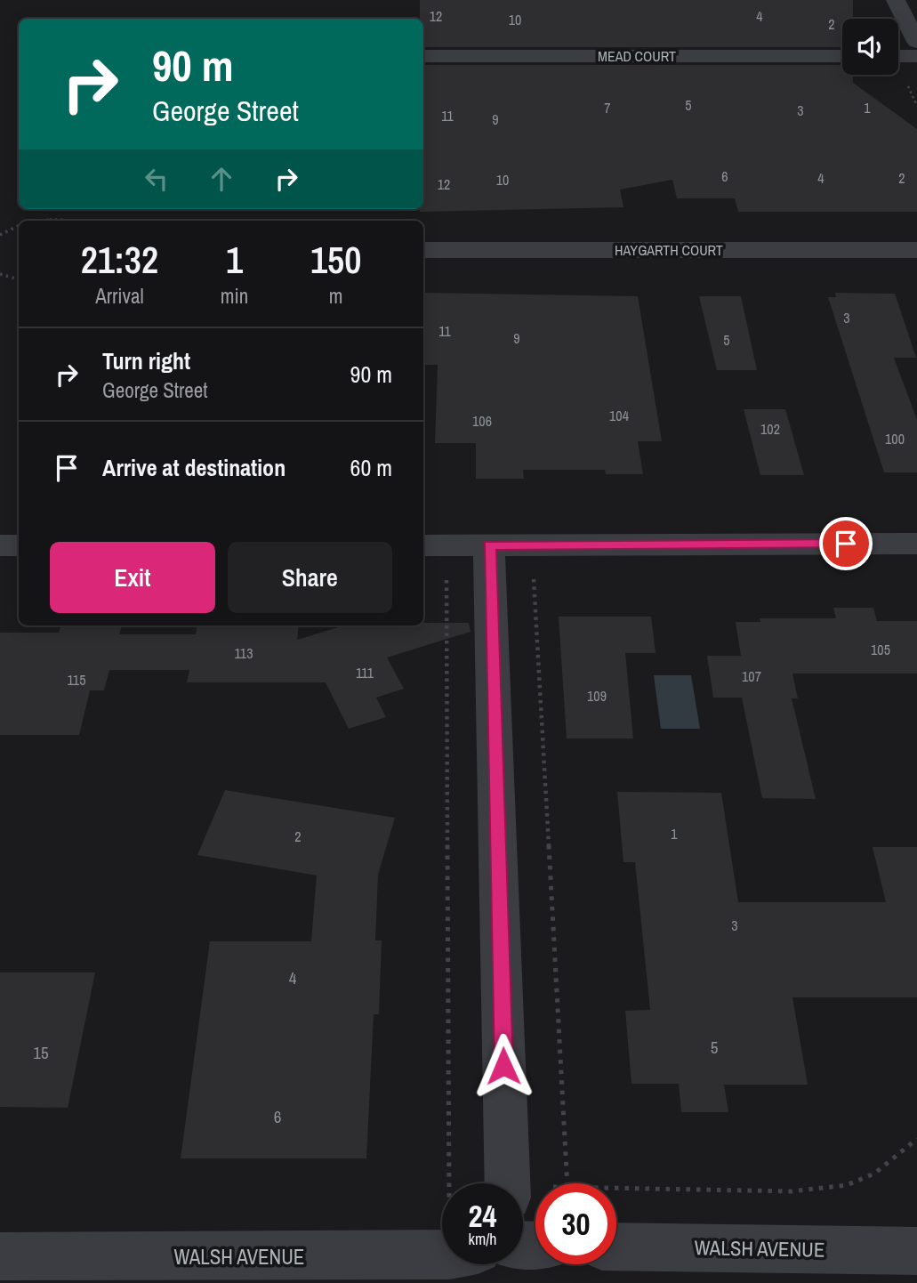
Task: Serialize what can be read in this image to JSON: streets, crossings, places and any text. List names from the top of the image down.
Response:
{
  "streets": {
    "street": ["MEAD COURT", "HAYGARTH COURT", "WALSH AVENUE"]
  },
  "house_numbers": [
    "12",
    "4",
    "10",
    "2",
    "5",
    "7",
    "1",
    "3",
    "11",
    "9",
    "6",
    "4",
    "2",
    "10",
    "12",
    "3",
    "11",
    "9",
    "5",
    "104",
    "106",
    "102",
    "100",
    "105",
    "113",
    "111",
    "107",
    "115",
    "109",
    "1",
    "2",
    "3",
    "4",
    "5",
    "15",
    "6"
  ],
  "page": {
    "turn": ["90 m", "George Street"],
    "eta": [
      "21:32",
      "Arrival",
      "1",
      "min",
      "150",
      "m"
    ],
    "list": [
      {
        "name": "Turn right",
        "note": "George Street",
        "value": "90 m"
      },
      {
        "name": "Arrive at destination",
        "value": "60 m"
      }
    ],
    "buttons": ["Exit", "Share"],
    "speed": "24 km/h",
    "limit": "30"
  }
}
